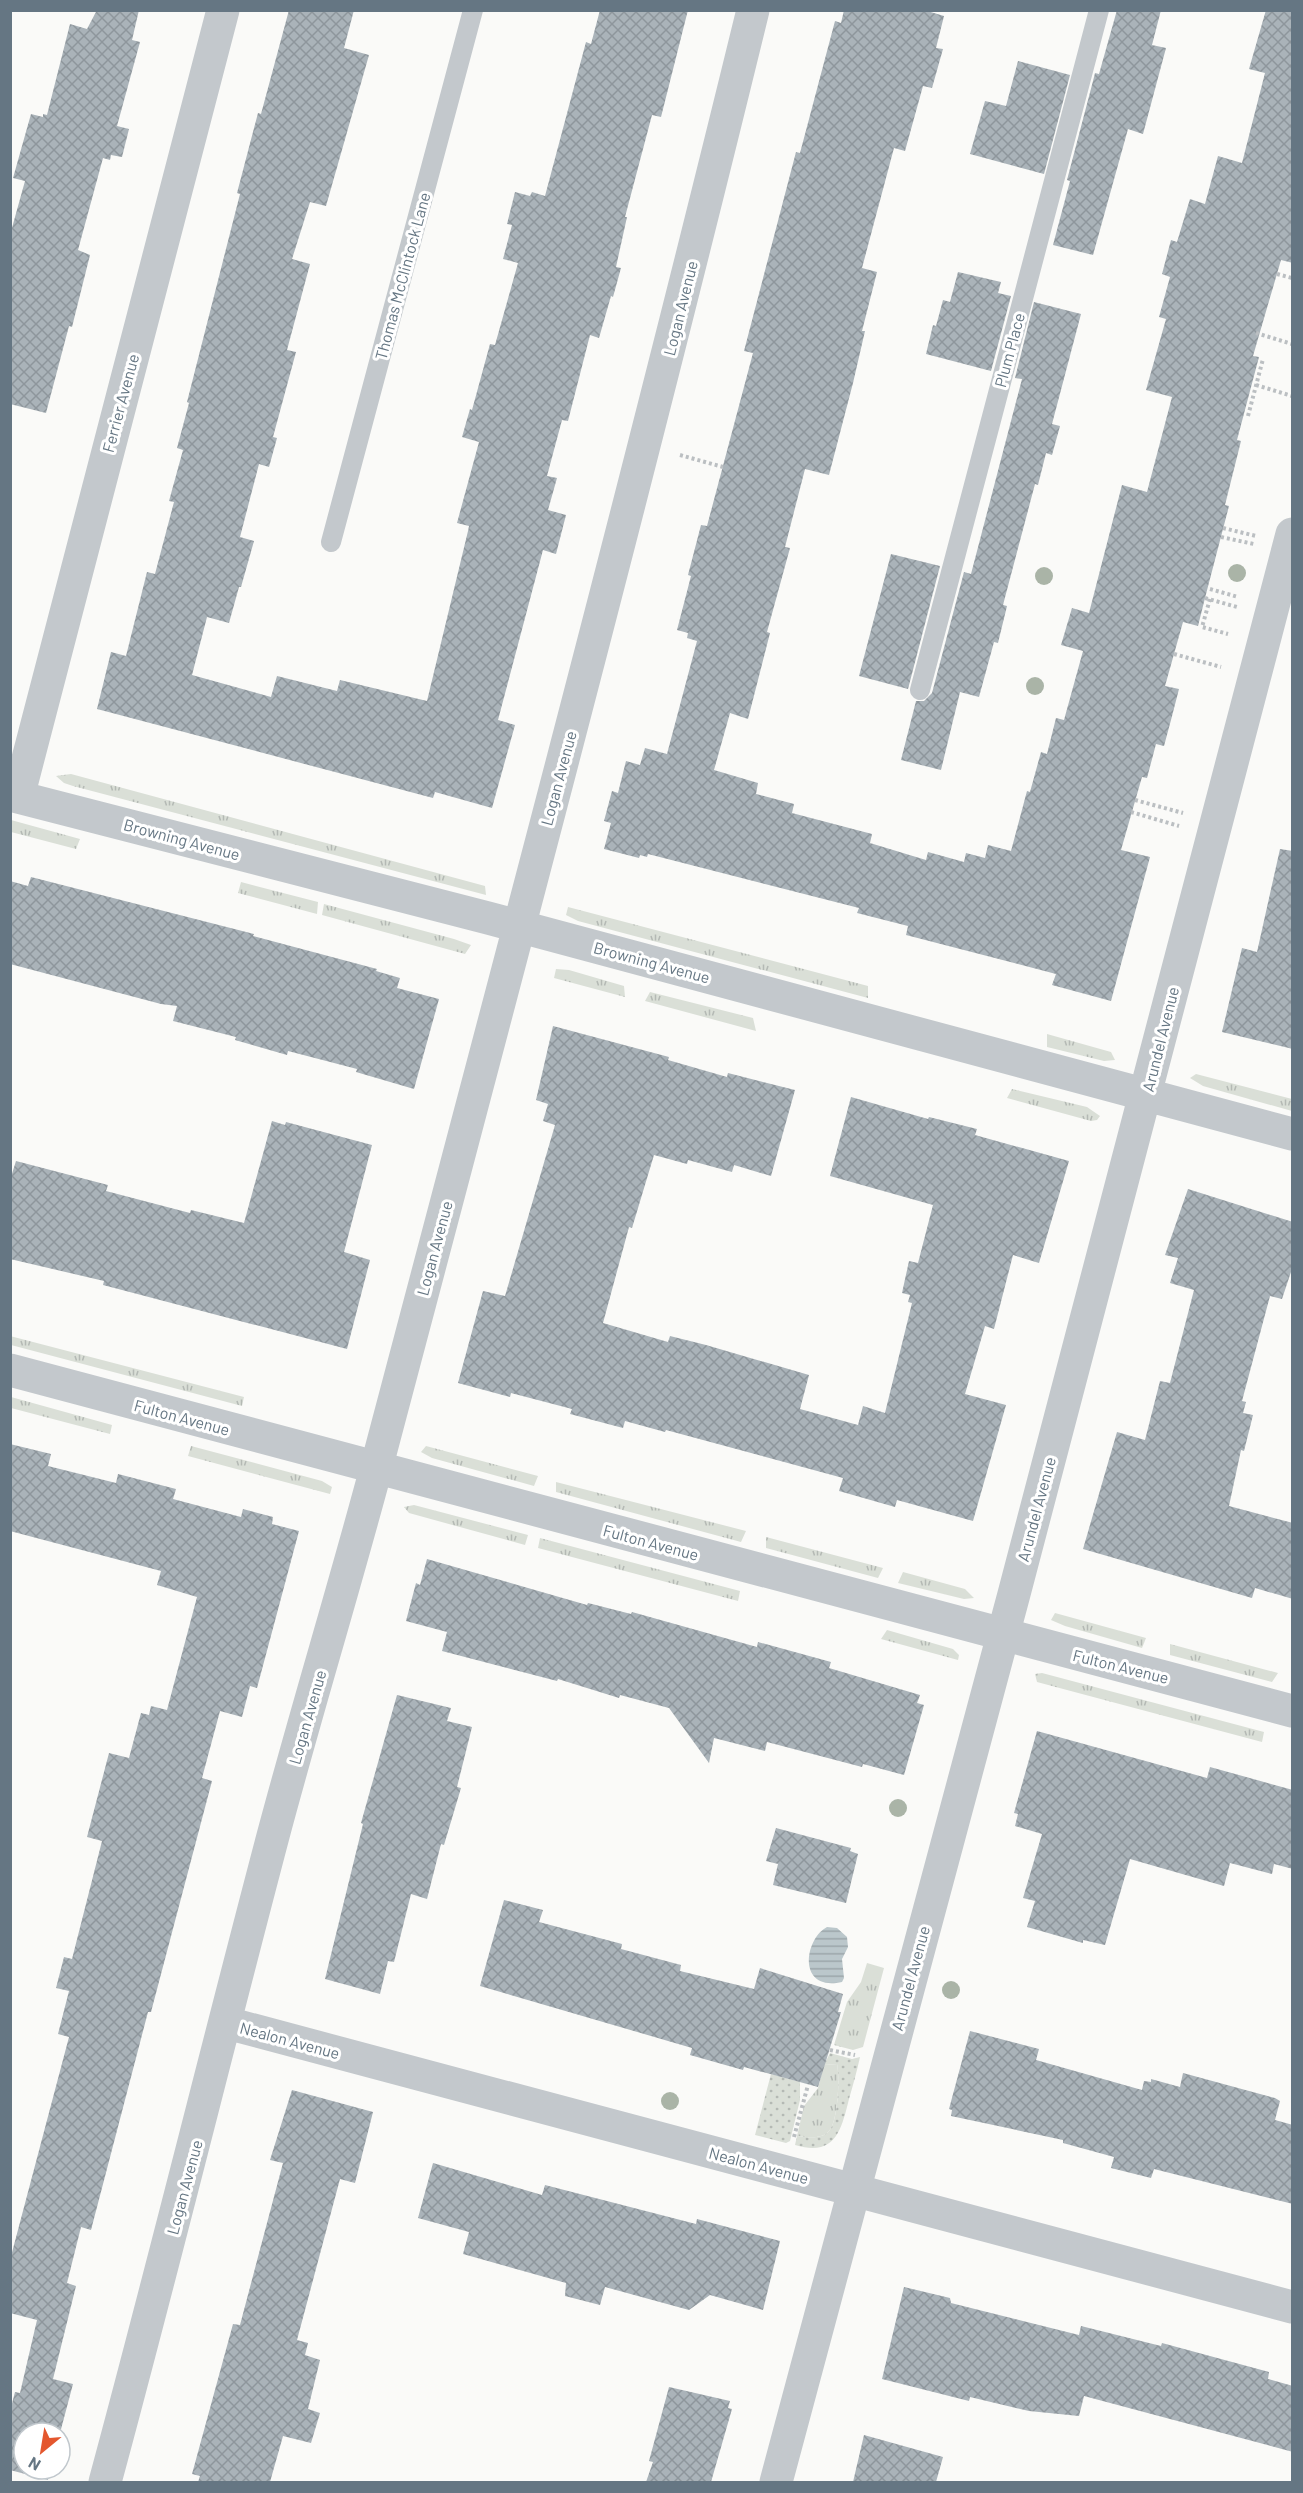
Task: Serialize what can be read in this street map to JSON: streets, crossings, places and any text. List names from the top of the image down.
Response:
{
  "streets": {
    "street": [
      "Logan Avenue",
      "Ferrier Avenue",
      "Browning Avenue",
      "Arundel Avenue",
      "Fulton Avenue",
      "Nealon Avenue"
    ],
    "lane": ["Thomas McClintock Lane", "Plum Place"]
  },
  "crossings": [
    ["Logan Avenue", "Browning Avenue"],
    ["Logan Avenue", "Fulton Avenue"],
    ["Logan Avenue", "Nealon Avenue"],
    ["Ferrier Avenue", "Browning Avenue"],
    ["Browning Avenue", "Arundel Avenue"],
    ["Arundel Avenue", "Fulton Avenue"],
    ["Arundel Avenue", "Nealon Avenue"]
  ],
  "north": "bottom left"
}
